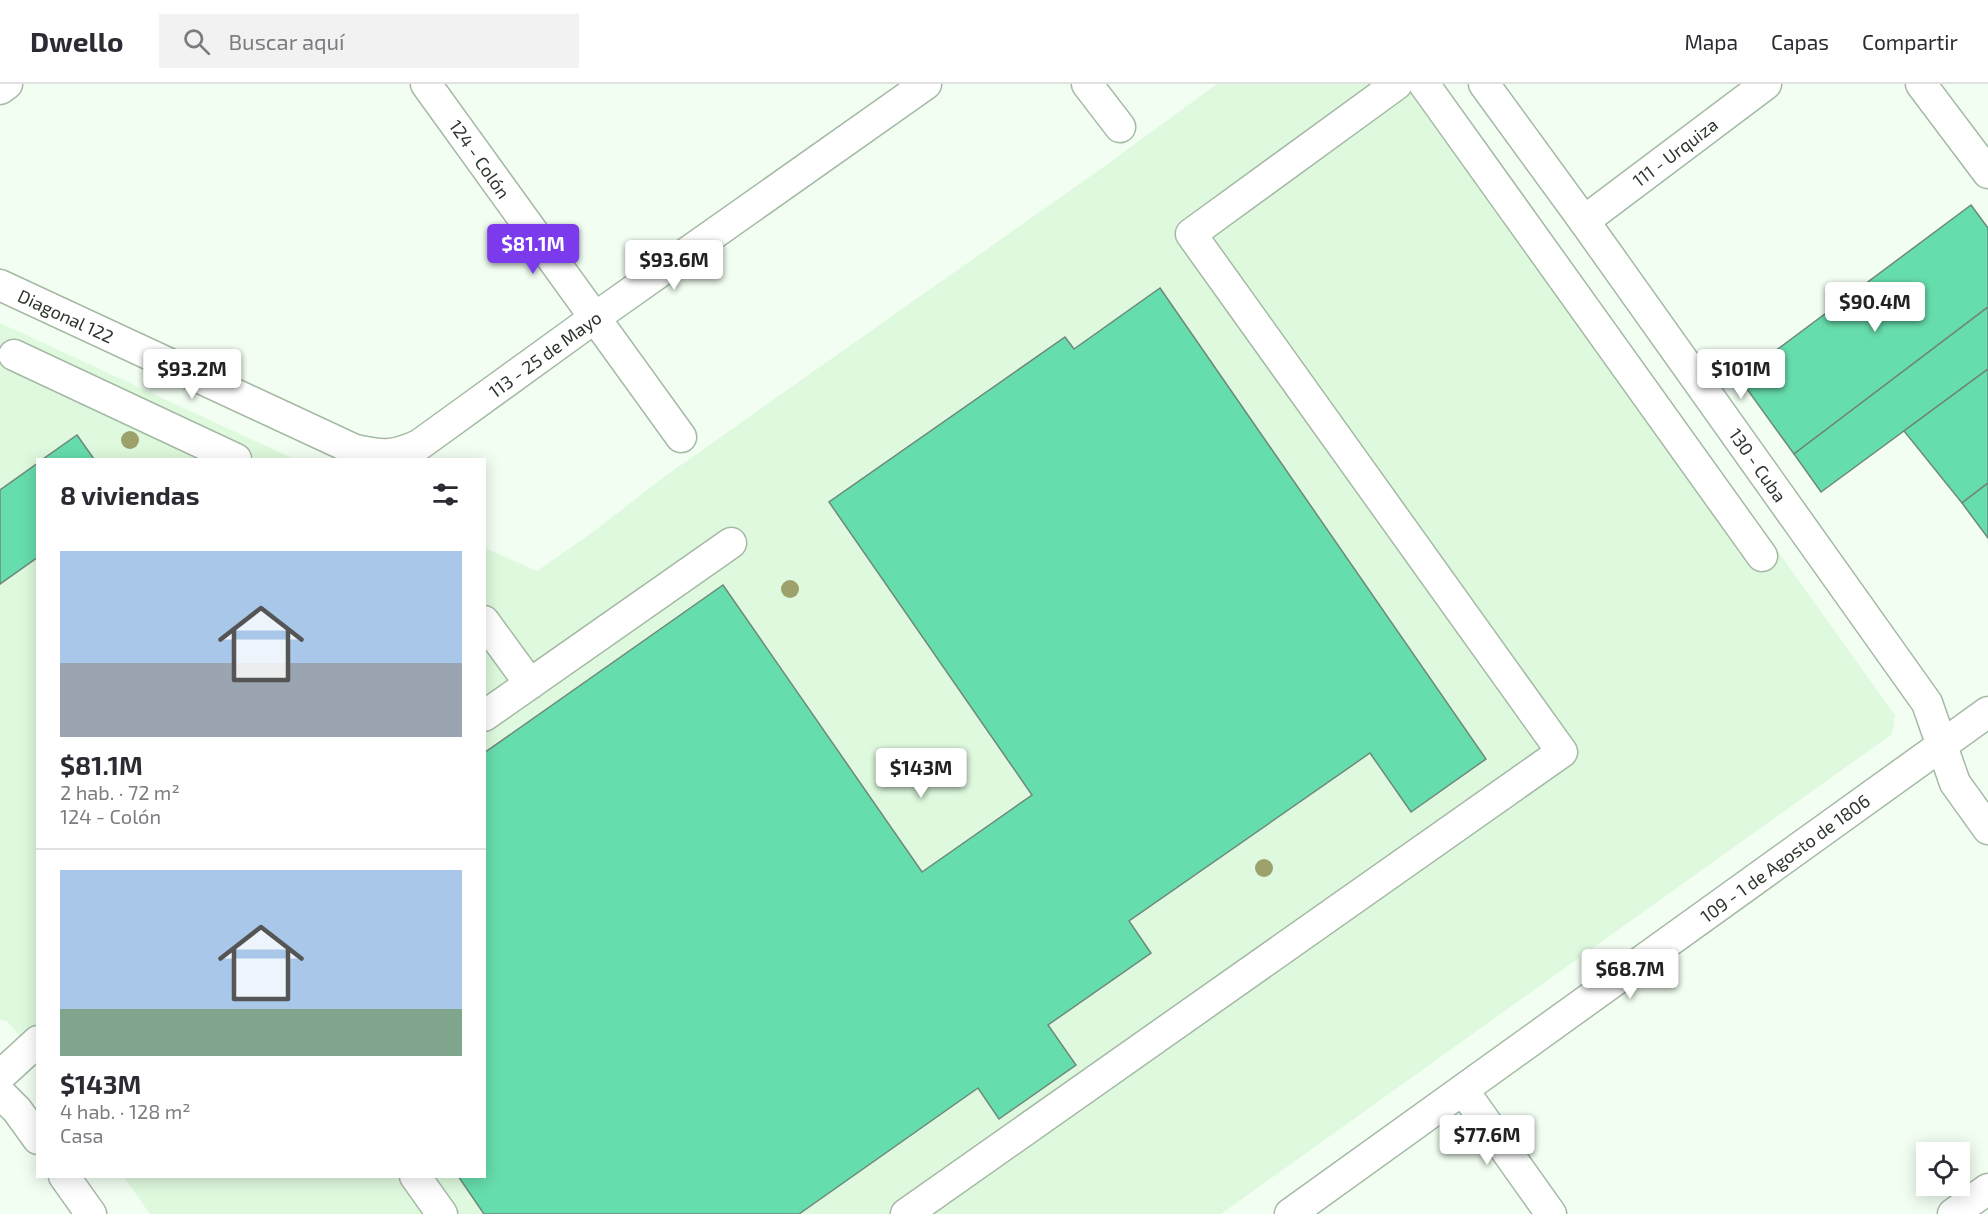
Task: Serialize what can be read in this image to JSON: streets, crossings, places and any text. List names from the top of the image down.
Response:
{
  "streets": {
    "street": [
      "111 - Urquiza",
      "124 - Colón",
      "Diagonal 122",
      "113 - 25 de Mayo",
      "130 - Cuba",
      "109 - 1 de Agosto de 1806"
    ]
  },
  "crossings": [
    ["111 - Urquiza", "130 - Cuba"],
    ["124 - Colón", "113 - 25 de Mayo"],
    ["Diagonal 122", "113 - 25 de Mayo"],
    ["130 - Cuba", "109 - 1 de Agosto de 1806"]
  ],
  "page": {
    "header": "Dwello",
    "search": "Buscar aquí",
    "nav": ["Mapa", "Capas", "Compartir"],
    "price": [
      "$81.1M",
      "$93.6M",
      "$90.4M",
      "$93.2M",
      "$101M",
      "$143M",
      "$68.7M",
      "$77.6M"
    ],
    "heading": "8 viviendas",
    "list": [
      {
        "name": "$81.1M",
        "note": "2 hab. · 72 m² · 124 - Colón"
      },
      {
        "name": "$143M",
        "note": "4 hab. · 128 m² · Casa"
      }
    ]
  }
}
